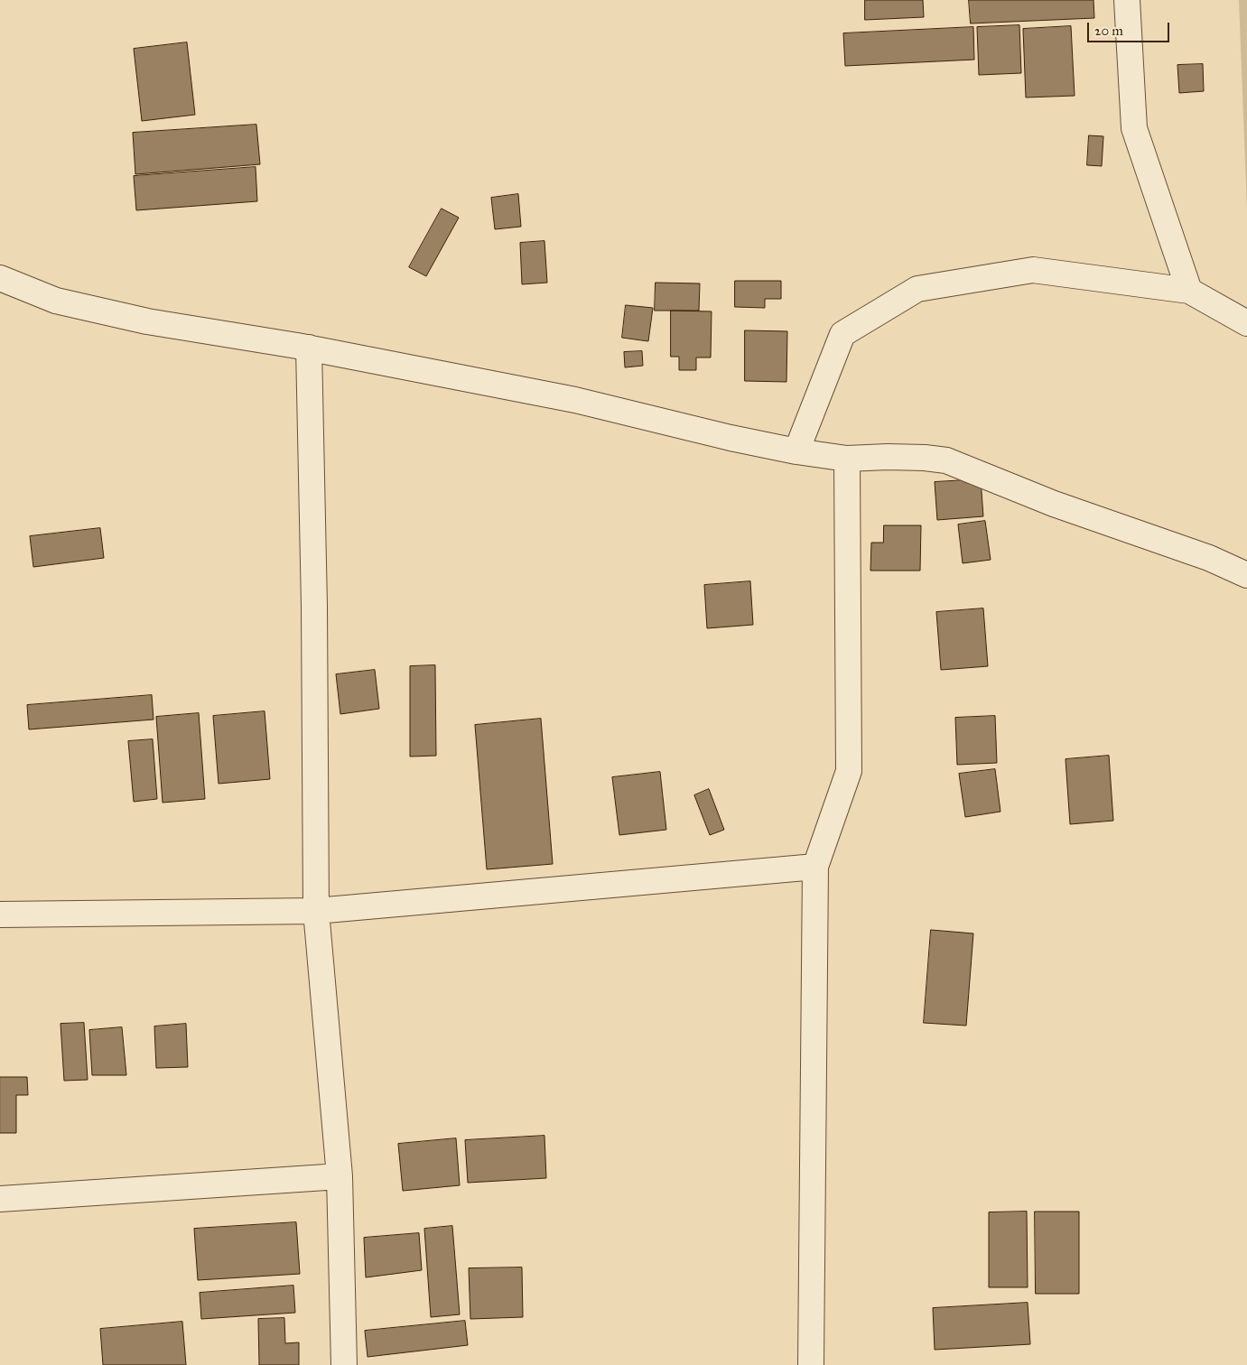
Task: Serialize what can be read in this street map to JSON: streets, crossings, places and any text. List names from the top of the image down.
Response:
{
  "scale_bar": "20 m"
}
